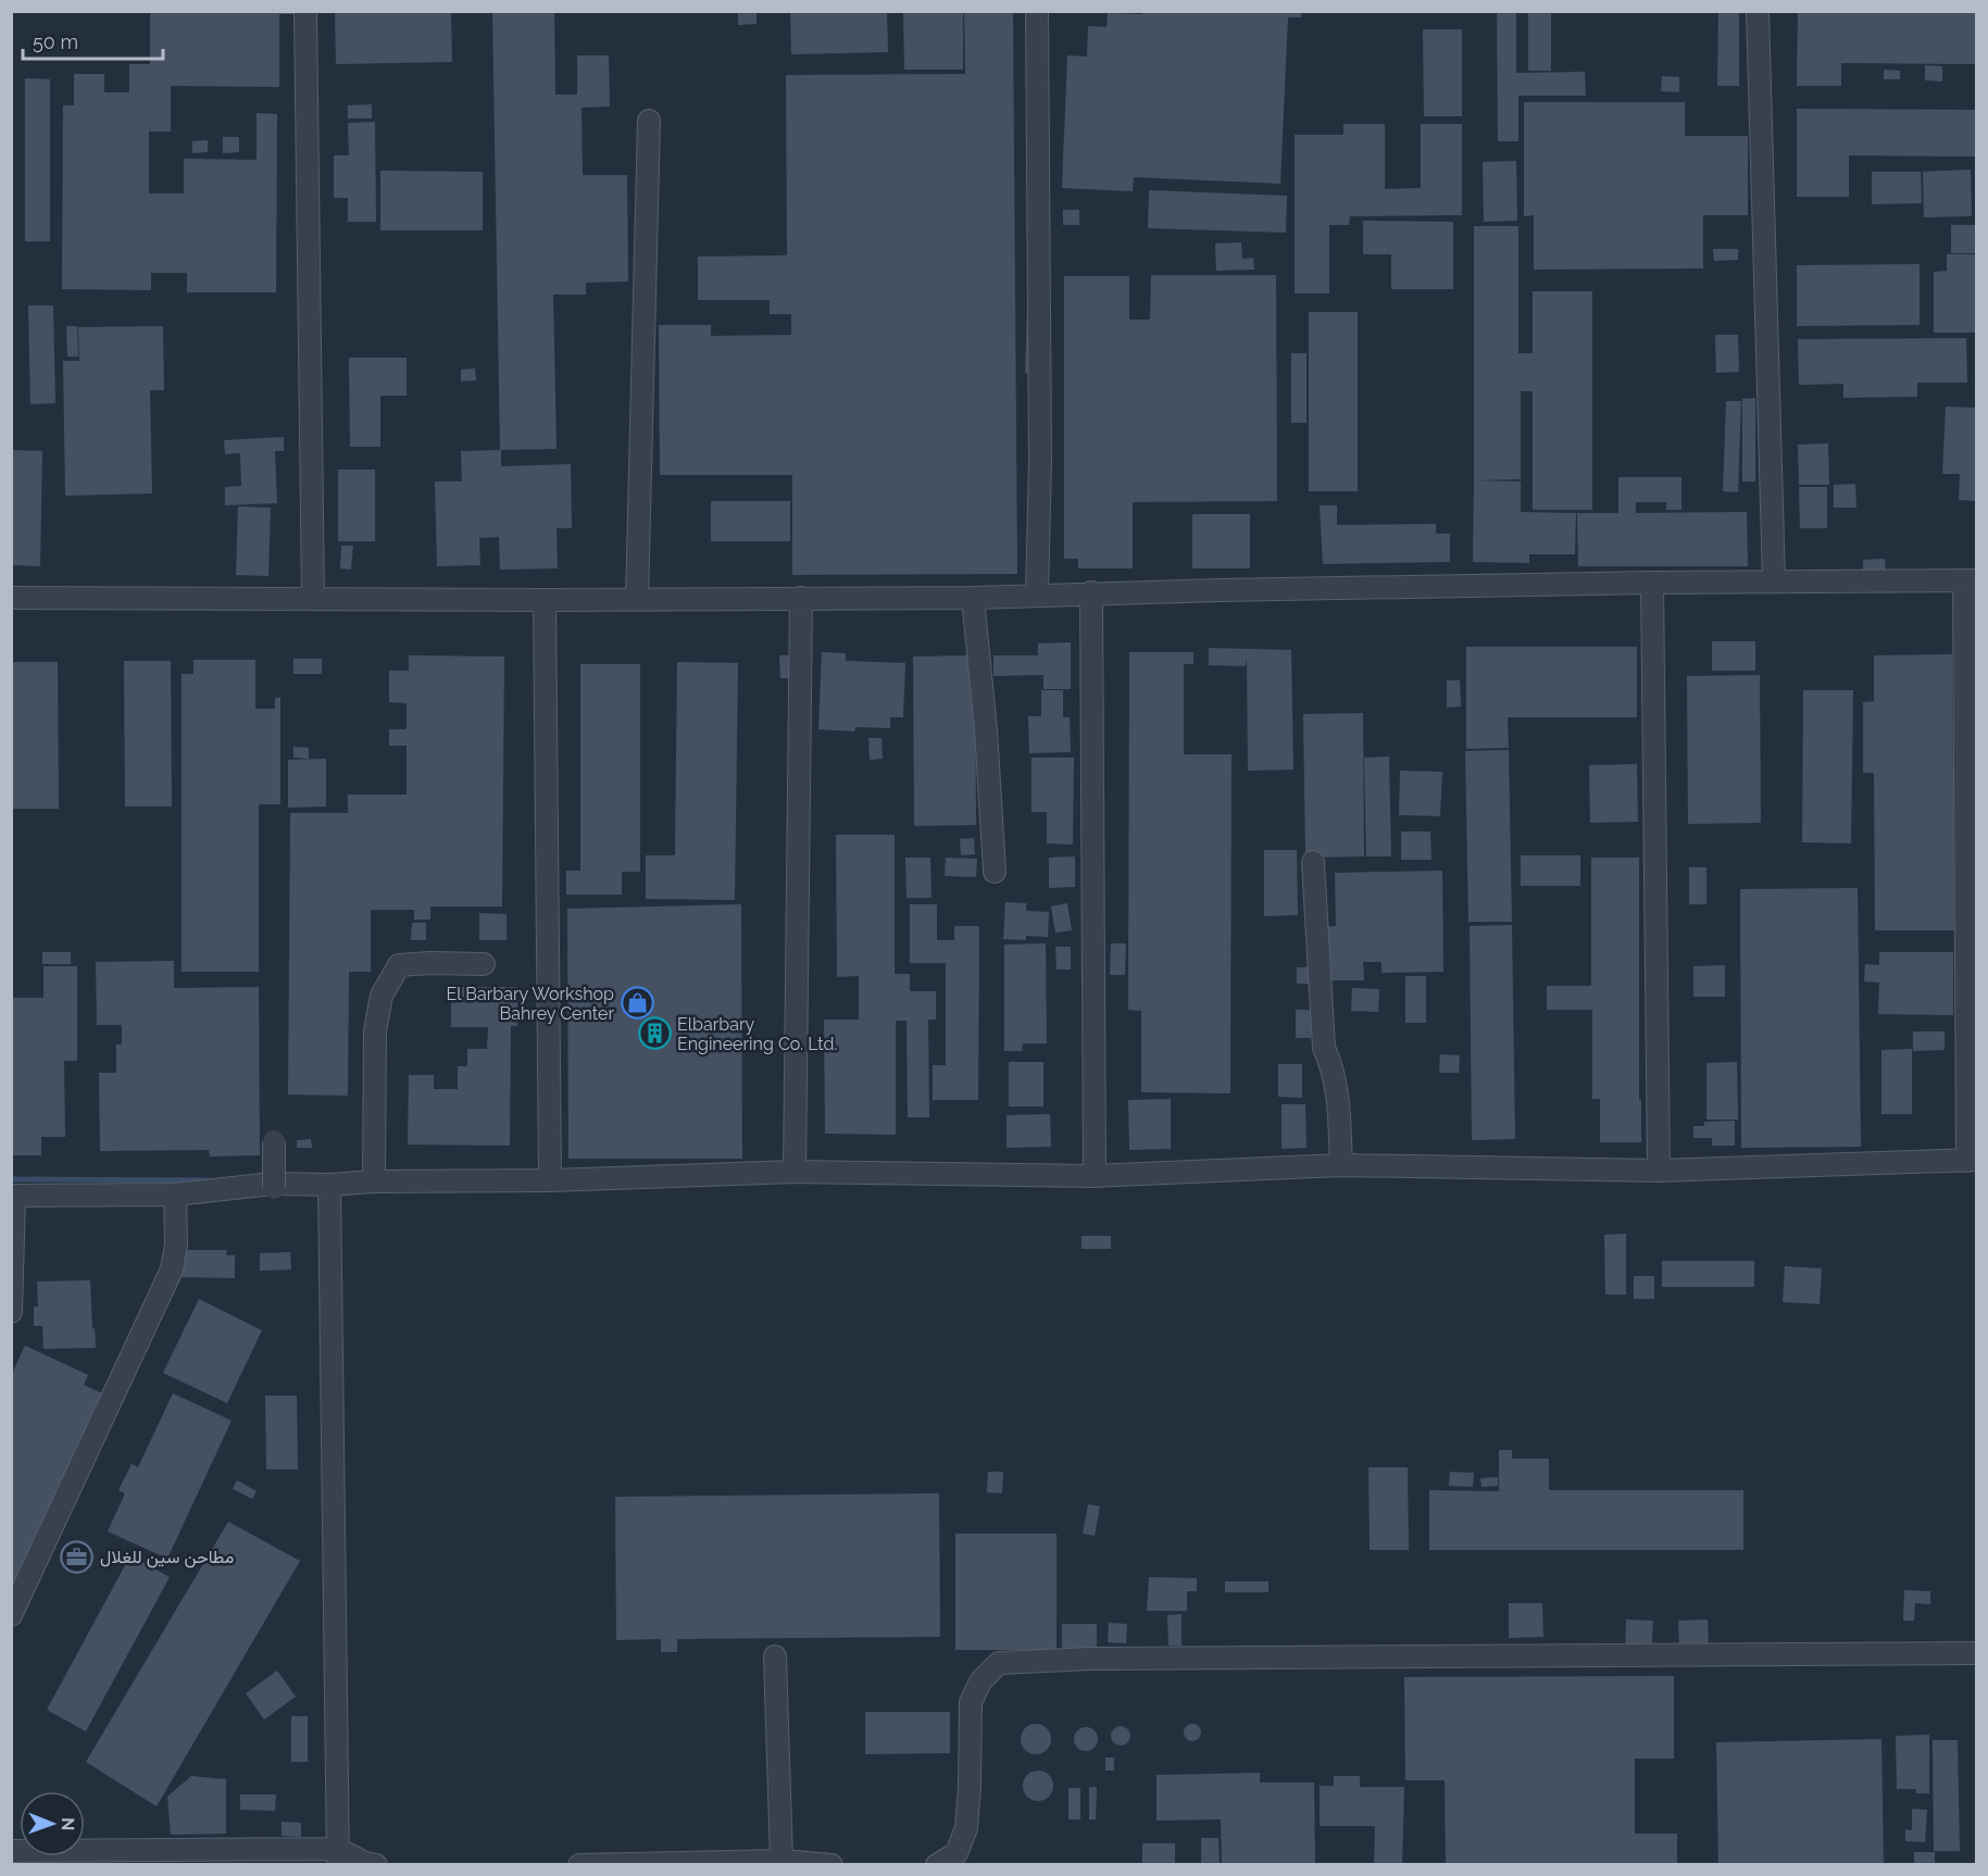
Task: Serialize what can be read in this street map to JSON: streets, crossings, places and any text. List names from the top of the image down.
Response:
{
  "places": {
    "shop": ["El Barbary Workshop Bahrey Center"],
    "building": ["Elbarbary Engineering Co. Ltd."],
    "office": ["مطاحن سين للغلال"]
  },
  "scale_bar": "50 m",
  "north": "right"
}
